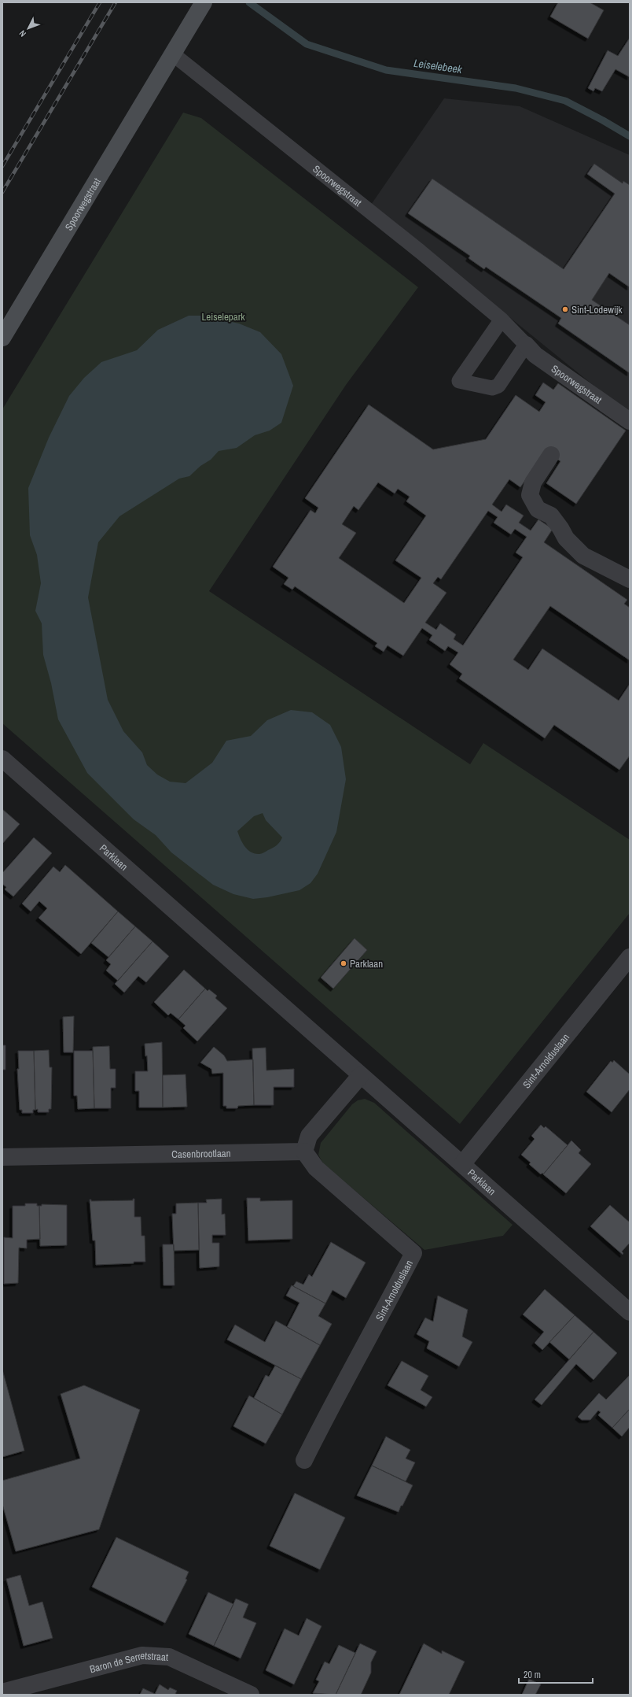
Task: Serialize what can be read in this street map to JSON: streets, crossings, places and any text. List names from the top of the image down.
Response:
{
  "streets": {
    "street": [
      "Spoorwegstraat",
      "Parklaan",
      "Sint-Arnolduslaan",
      "Casenbrootlaan",
      "Baron de Serretstraat"
    ]
  },
  "crossings": [
    ["Parklaan", "Sint-Arnolduslaan"],
    ["Sint-Arnolduslaan", "Casenbrootlaan"]
  ],
  "water": ["Leiselebeek"],
  "parks": ["Leiselepark"],
  "places": ["Sint-Lodewijk", "Parklaan"],
  "scale_bar": "20 m",
  "north": "bottom left"
}
